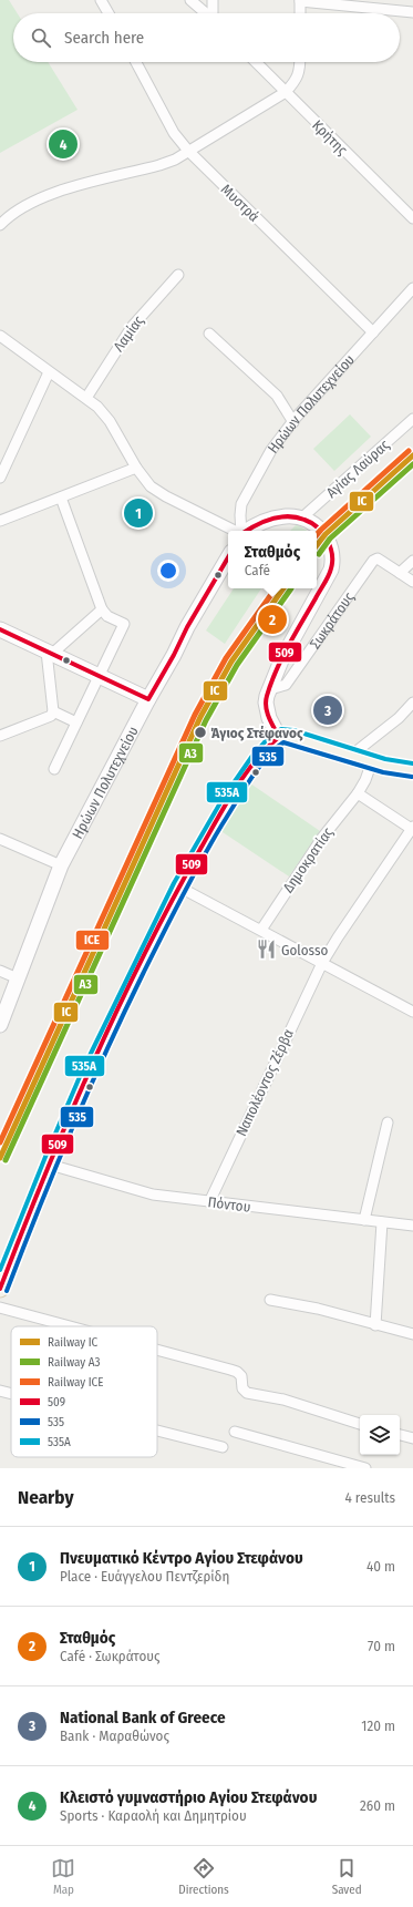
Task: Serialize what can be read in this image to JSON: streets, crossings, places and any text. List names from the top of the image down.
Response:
{
  "streets": {
    "street": [
      "Κρήτης",
      "Μυστρά",
      "Λαμίας",
      "Ηρώων Πολυτεχνείου",
      "Αγίας Λαύρας",
      "Σωκράτους",
      "Δημοκρατίας",
      "Ναπολέοντος Ζέρβα",
      "Πόντου"
    ]
  },
  "crossings": [
    ["Μυστρά", "Ηρώων Πολυτεχνείου"],
    ["Ναπολέοντος Ζέρβα", "Πόντου"]
  ],
  "places": {
    "other": ["Άγιος Στέφανος"],
    "restaurant": ["Golosso"]
  },
  "lines": [
    "rail line ICE",
    "rail line IC",
    "rail line A3",
    "transit line 509",
    "transit line 535A",
    "transit line 535"
  ],
  "legend": [
    "Railway IC",
    "Railway A3",
    "Railway ICE",
    "509",
    "535",
    "535A"
  ],
  "page": {
    "search": "Search here",
    "pins": [
      "4",
      "1",
      "2",
      "3"
    ],
    "popup": ["Σταθμός", "Café"],
    "heading": ["Nearby", "4 results"],
    "list": [
      {
        "mark": "1",
        "name": "Πνευματικό Κέντρο Αγίου Στεφάνου",
        "note": "Place · Ευάγγελου Πεντζερίδη",
        "value": "40 m"
      },
      {
        "mark": "2",
        "name": "Σταθμός",
        "note": "Café · Σωκράτους",
        "value": "70 m"
      },
      {
        "mark": "3",
        "name": "National Bank of Greece",
        "note": "Bank · Μαραθώνος",
        "value": "120 m"
      },
      {
        "mark": "4",
        "name": "Κλειστό γυμναστήριο Αγίου Στεφάνου",
        "note": "Sports · Καραολή και Δημητρίου",
        "value": "260 m"
      }
    ],
    "nav": ["Map", "Directions", "Saved"]
  }
}
